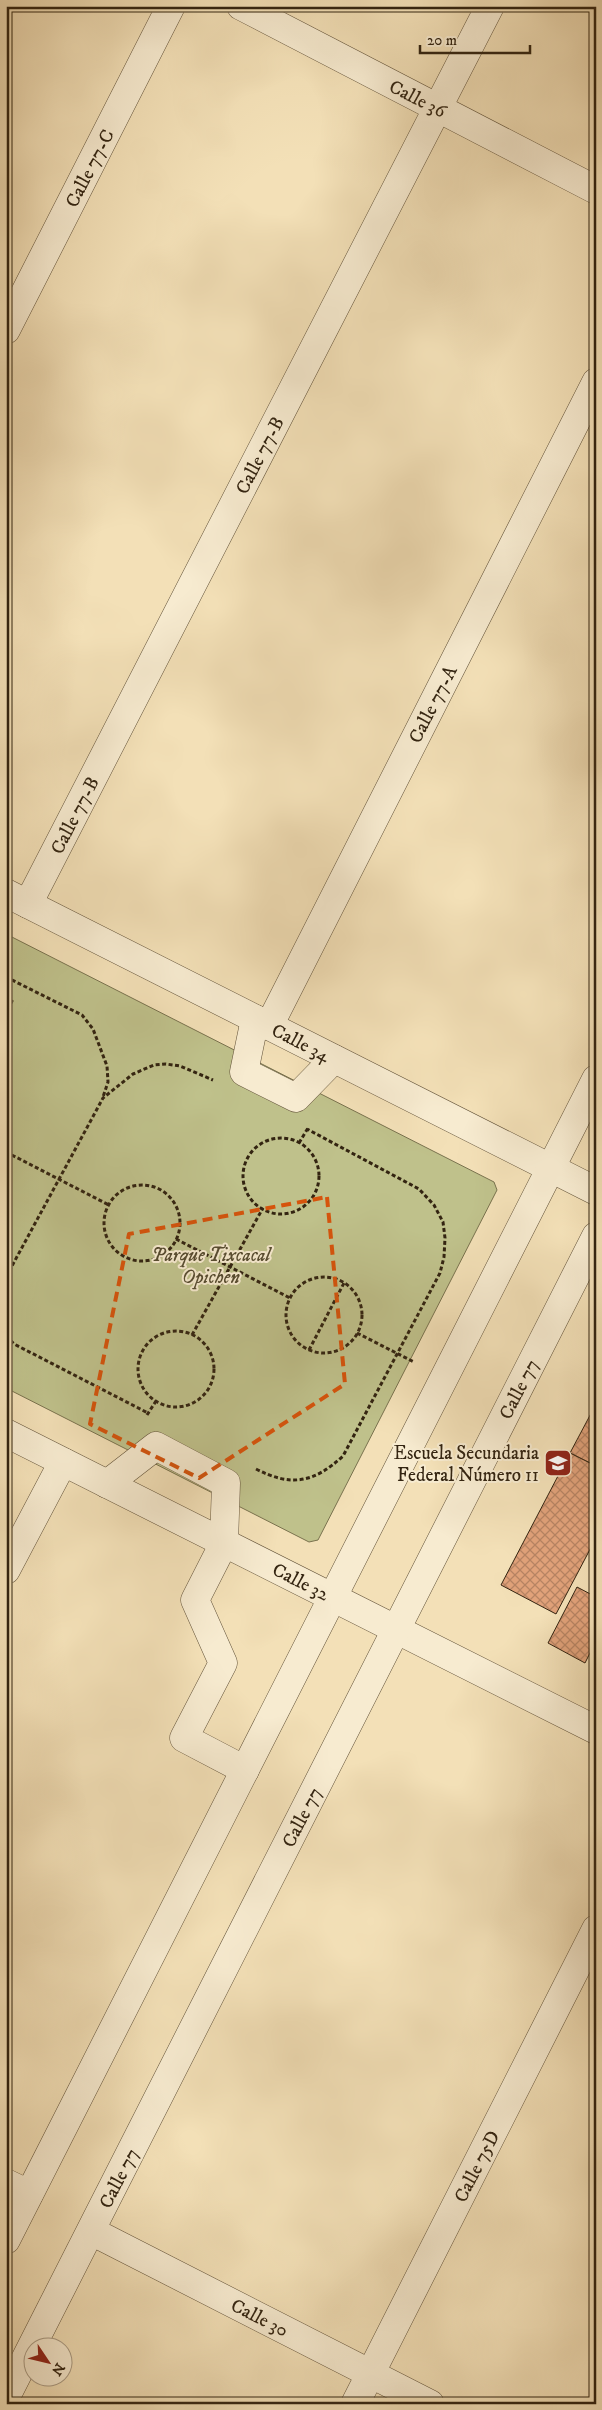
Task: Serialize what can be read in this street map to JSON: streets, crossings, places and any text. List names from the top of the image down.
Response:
{
  "streets": {
    "street": [
      "Calle 36",
      "Calle 77-C",
      "Calle 77-B",
      "Calle 77-A",
      "Calle 34",
      "Calle 77",
      "Calle 32",
      "Calle 75D",
      "Calle 30"
    ]
  },
  "crossings": [
    ["Calle 36", "Calle 77-B"],
    ["Calle 77-B", "Calle 34"],
    ["Calle 77-A", "Calle 34"],
    ["Calle 77", "Calle 32"],
    ["Calle 77", "Calle 30"],
    ["Calle 75D", "Calle 30"]
  ],
  "parks": ["Parque Tixcacal Opichen"],
  "places": {
    "school or university": ["Escuela Secundaria Federal Número 11"]
  },
  "scale_bar": "20 m",
  "north": "bottom right"
}
